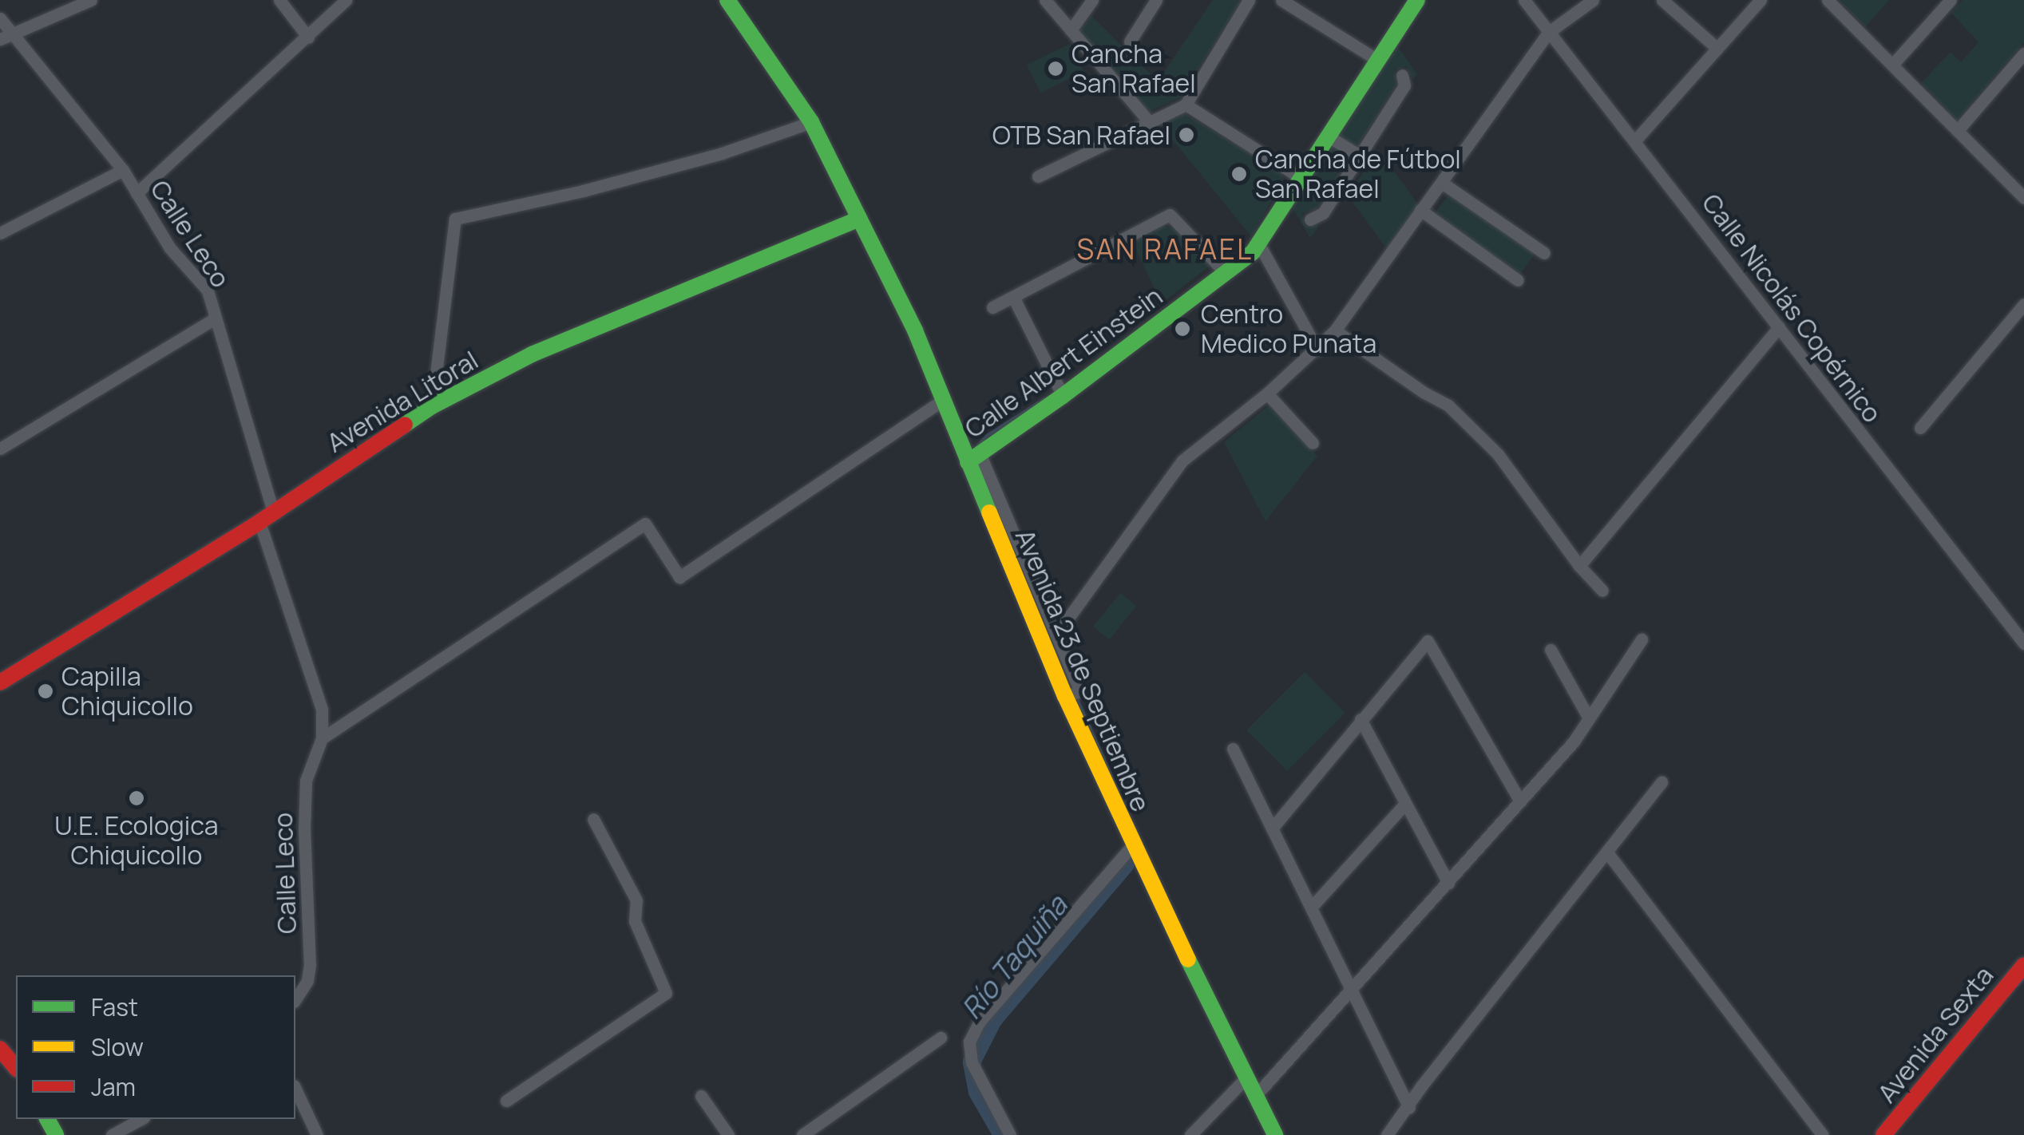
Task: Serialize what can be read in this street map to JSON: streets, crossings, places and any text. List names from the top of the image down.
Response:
{
  "streets": {
    "street": [
      "Calle Leco",
      "Calle Nicolás Copérnico",
      "Calle Albert Einstein",
      "Avenida Litoral",
      "Avenida 23 de Septiembre",
      "Avenida Sexta"
    ]
  },
  "crossings": [
    ["Calle Leco", "Avenida Litoral"],
    ["Calle Albert Einstein", "Avenida 23 de Septiembre"],
    ["Avenida Litoral", "Avenida 23 de Septiembre"]
  ],
  "districts": ["SAN RAFAEL"],
  "water": ["Río Taquiña"],
  "places": [
    "Cancha San Rafael",
    "OTB San Rafael",
    "Cancha de Fútbol San Rafael",
    "Centro Medico Punata",
    "Capilla Chiquicollo",
    "U.E. Ecologica Chiquicollo"
  ],
  "legend": ["Fast", "Slow", "Jam"]
}
